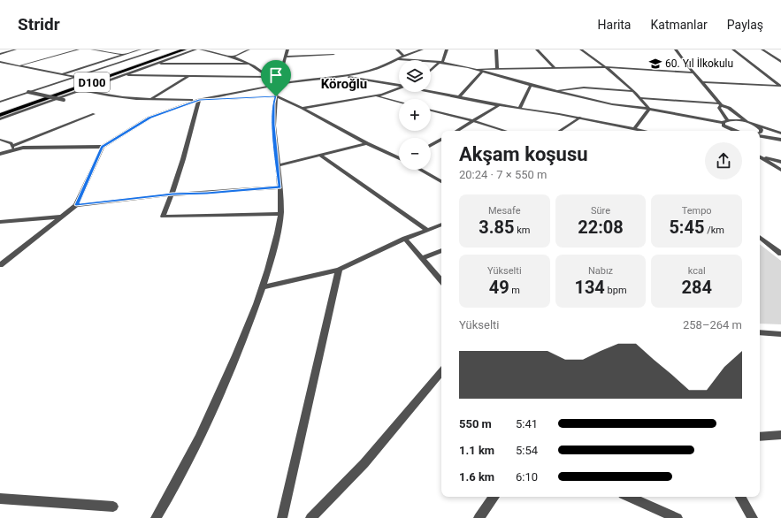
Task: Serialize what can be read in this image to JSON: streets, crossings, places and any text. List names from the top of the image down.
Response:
{
  "streets": {
    "highway": ["D100"]
  },
  "districts": ["Köroğlu"],
  "places": {
    "school or university": ["60. Yıl İlkokulu"]
  },
  "page": {
    "header": "Stridr",
    "nav": ["Harita", "Katmanlar", "Paylaş"],
    "map_buttons": ["+", "−"],
    "heading": ["Akşam koşusu", "20:24 · 7 × 550 m"],
    "stats": [
      ["Mesafe", "3.85 km"],
      ["Süre", "22:08"],
      ["Tempo", "5:45 /km"],
      ["Yükselti", "49 m"],
      ["Nabız", "134 bpm"],
      ["kcal", "284"]
    ],
    "chart": ["Yükselti", "258–264 m"],
    "list": [
      {
        "name": "550 m",
        "note": "5:41"
      },
      {
        "name": "1.1 km",
        "note": "5:54"
      },
      {
        "name": "1.6 km",
        "note": "6:10"
      }
    ]
  }
}
